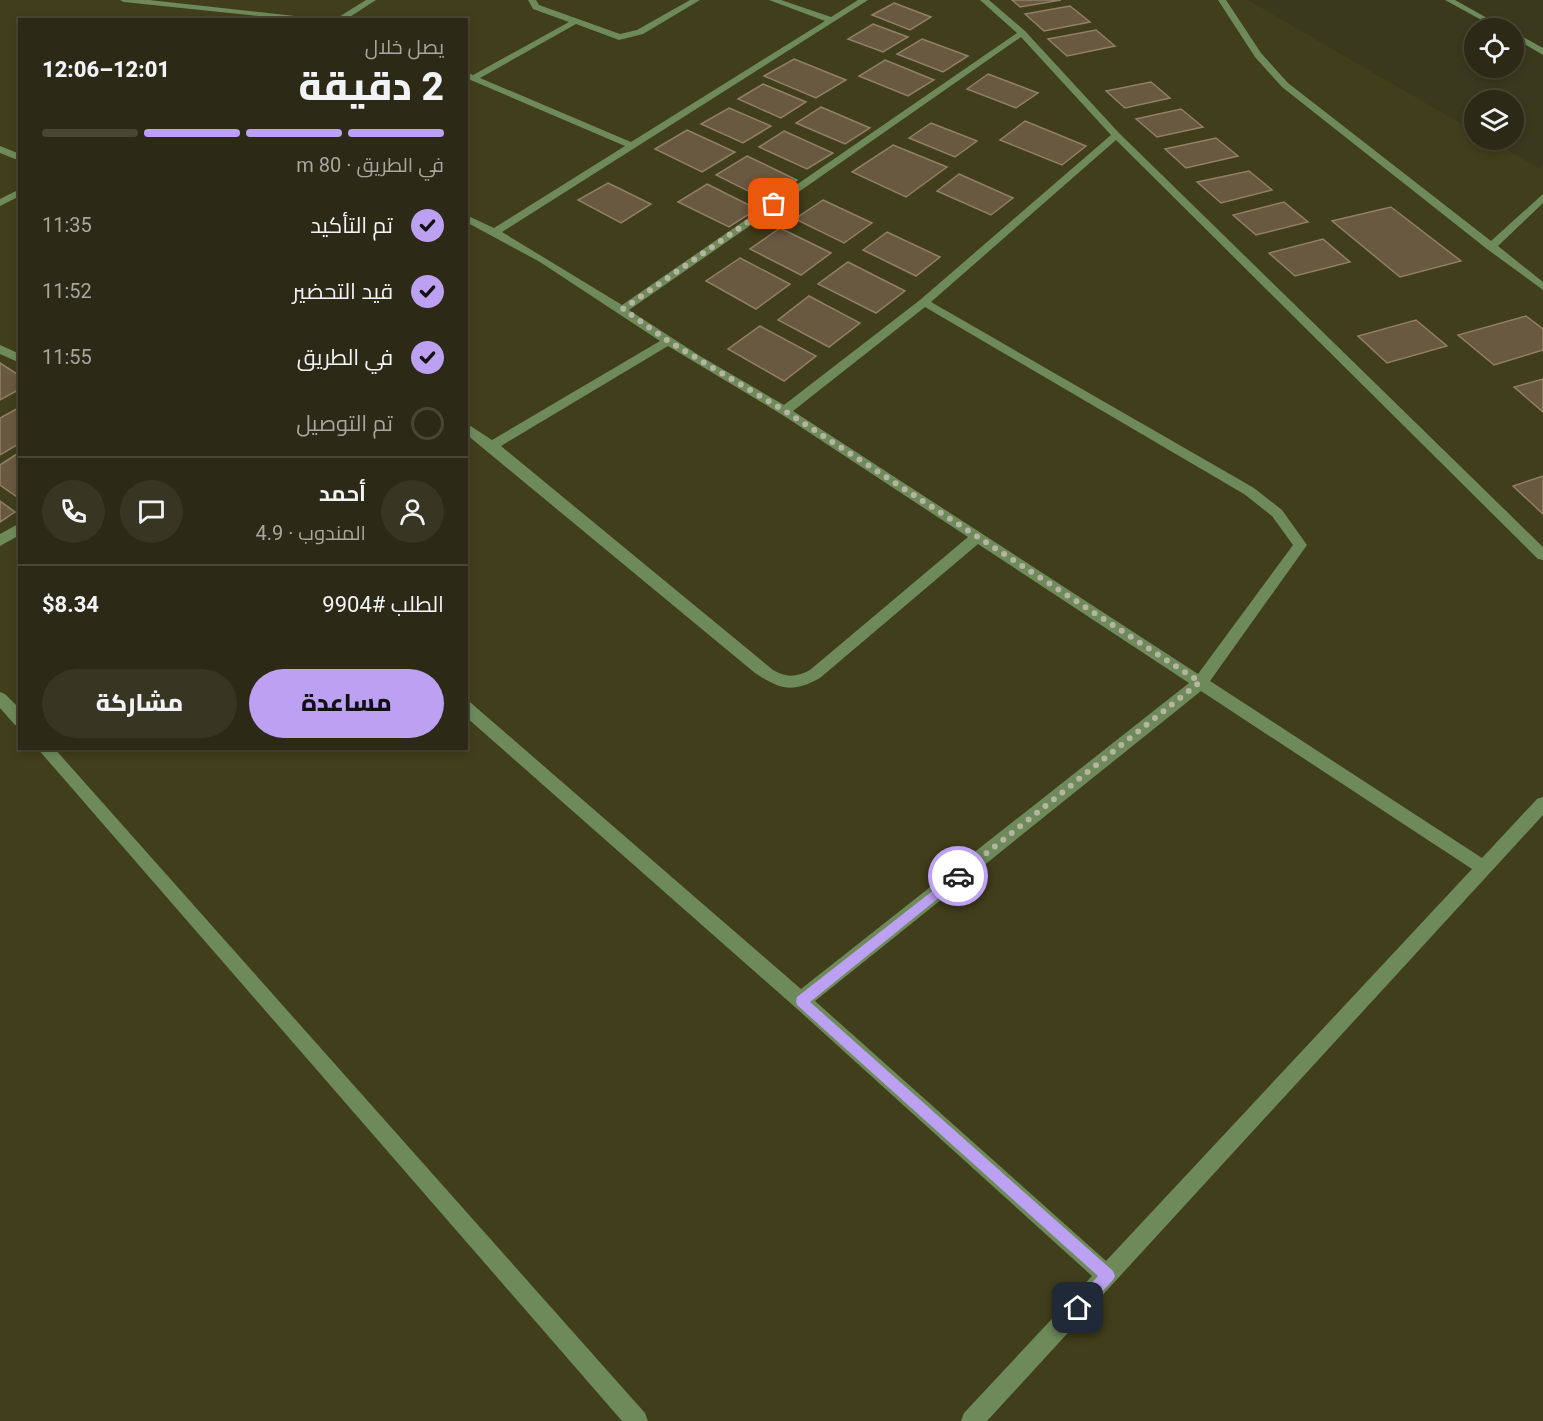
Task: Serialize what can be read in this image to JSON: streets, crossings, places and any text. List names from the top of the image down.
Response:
{
  "page": {
    "heading": ["2 دقيقة", "يصل خلال", "12:01–12:06"],
    "panel": [
      "أحمد",
      "المندوب · 4.9",
      "الطلب #9904",
      "$8.34"
    ],
    "bar": "في الطريق · 80 m",
    "list": [
      ["تم التأكيد", "11:35"],
      ["قيد التحضير", "11:52"],
      ["في الطريق", "11:55"],
      "تم التوصيل"
    ],
    "buttons": ["مساعدة", "مشاركة"]
  }
}
